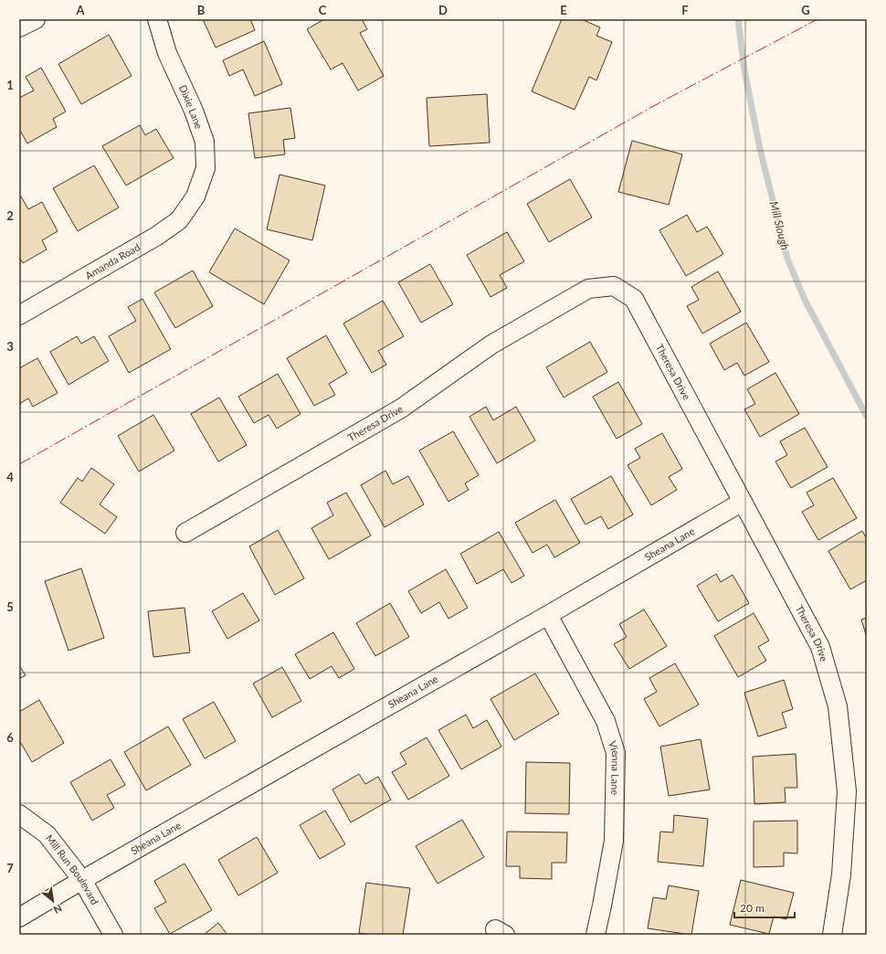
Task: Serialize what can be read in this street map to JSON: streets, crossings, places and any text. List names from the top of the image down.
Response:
{
  "streets": {
    "street": [
      "Dixie Lane",
      "Amanda Road",
      "Theresa Drive",
      "Sheana Lane",
      "Vienna Lane",
      "Mill Run Boulevard"
    ]
  },
  "crossings": [
    ["Dixie Lane", "Amanda Road"],
    ["Theresa Drive", "Sheana Lane"],
    ["Sheana Lane", "Vienna Lane"],
    ["Sheana Lane", "Mill Run Boulevard"]
  ],
  "water": ["Mill Slough"],
  "scale_bar": "20 m",
  "north": "bottom right",
  "grid": {
    "columns": [
      "A",
      "B",
      "C",
      "D",
      "E",
      "F",
      "G"
    ],
    "rows": [
      "1",
      "2",
      "3",
      "4",
      "5",
      "6",
      "7"
    ]
  }
}
